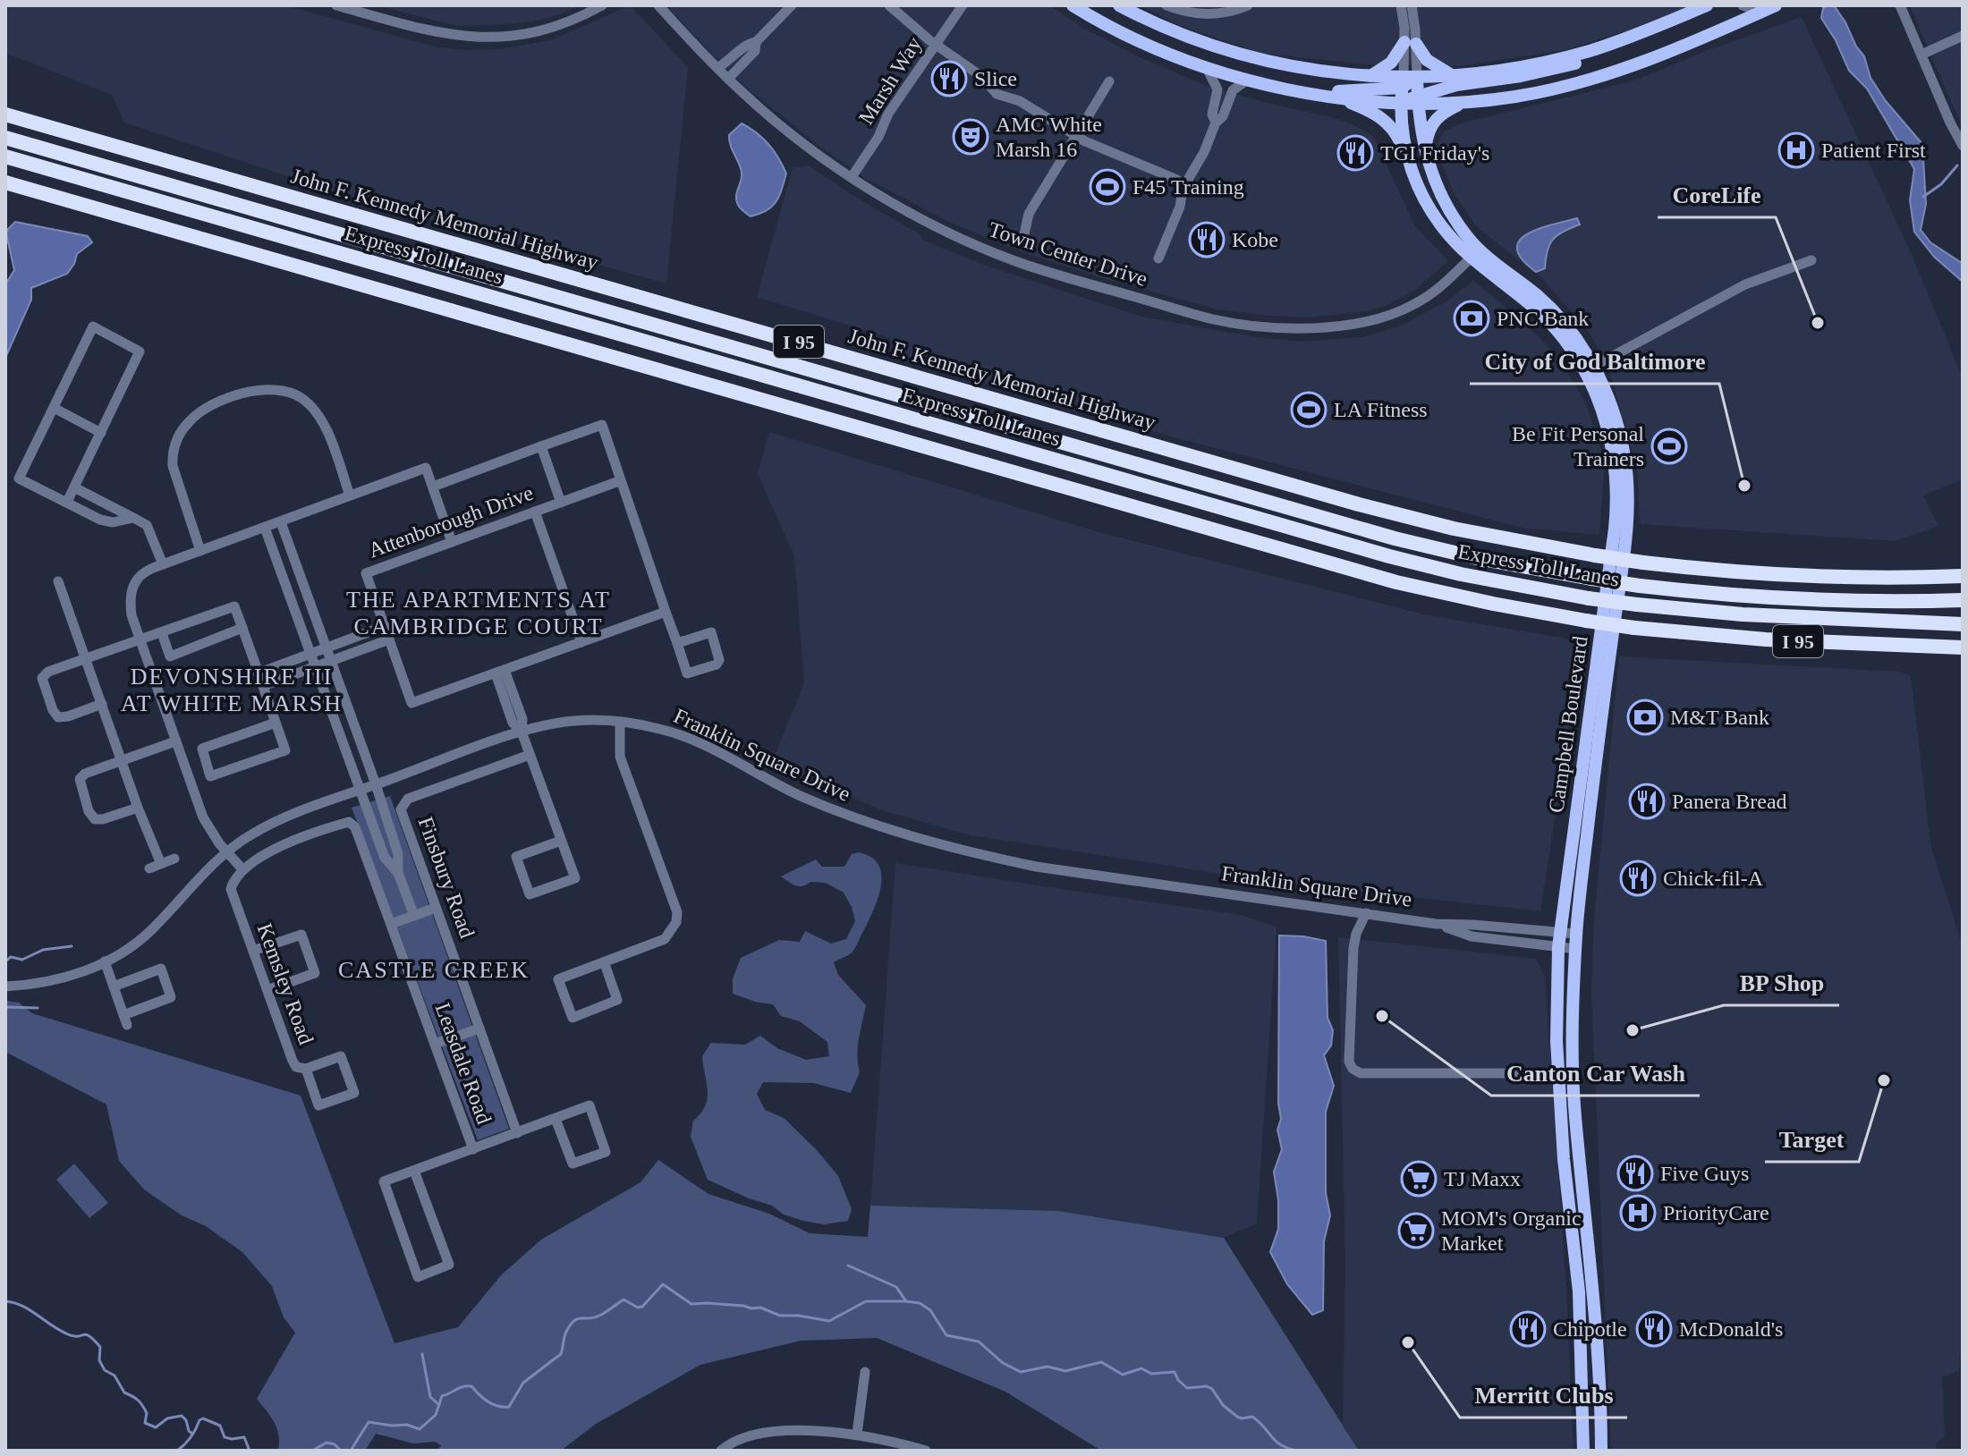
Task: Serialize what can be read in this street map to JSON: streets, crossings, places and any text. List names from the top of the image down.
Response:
{
  "streets": {
    "highway": ["John F. Kennedy Memorial Highway", "Express Toll Lanes", "I 95"],
    "main road": ["Campbell Boulevard"],
    "street": [
      "Marsh Way",
      "Town Center Drive",
      "Attenborough Drive",
      "Franklin Square Drive",
      "Finsbury Road",
      "Kemsley Road",
      "Leasdale Road"
    ]
  },
  "crossings": [
    ["Marsh Way", "Town Center Drive"],
    ["Town Center Drive", "Campbell Boulevard"],
    ["Campbell Boulevard", "Franklin Square Drive"],
    ["Kemsley Road", "Leasdale Road"]
  ],
  "districts": ["THE APARTMENTS AT CAMBRIDGE COURT", "DEVONSHIRE III AT WHITE MARSH", "CASTLE CREEK"],
  "places": {
    "restaurant": [
      "Slice",
      "TGI Friday's",
      "Kobe",
      "Panera Bread",
      "Chick-fil-A",
      "Five Guys",
      "Chipotle",
      "McDonald's"
    ],
    "theatre": ["AMC White Marsh 16"],
    "hospital": ["Patient First", "PriorityCare"],
    "sports": ["F45 Training", "LA Fitness", "Be Fit Personal Trainers"],
    "bank": ["PNC Bank", "M&T Bank"],
    "other": [
      "CoreLife",
      "City of God Baltimore",
      "Canton Car Wash",
      "BP Shop",
      "Target",
      "Merritt Clubs"
    ],
    "supermarket": ["TJ Maxx", "MOM's Organic Market"]
  }
}
